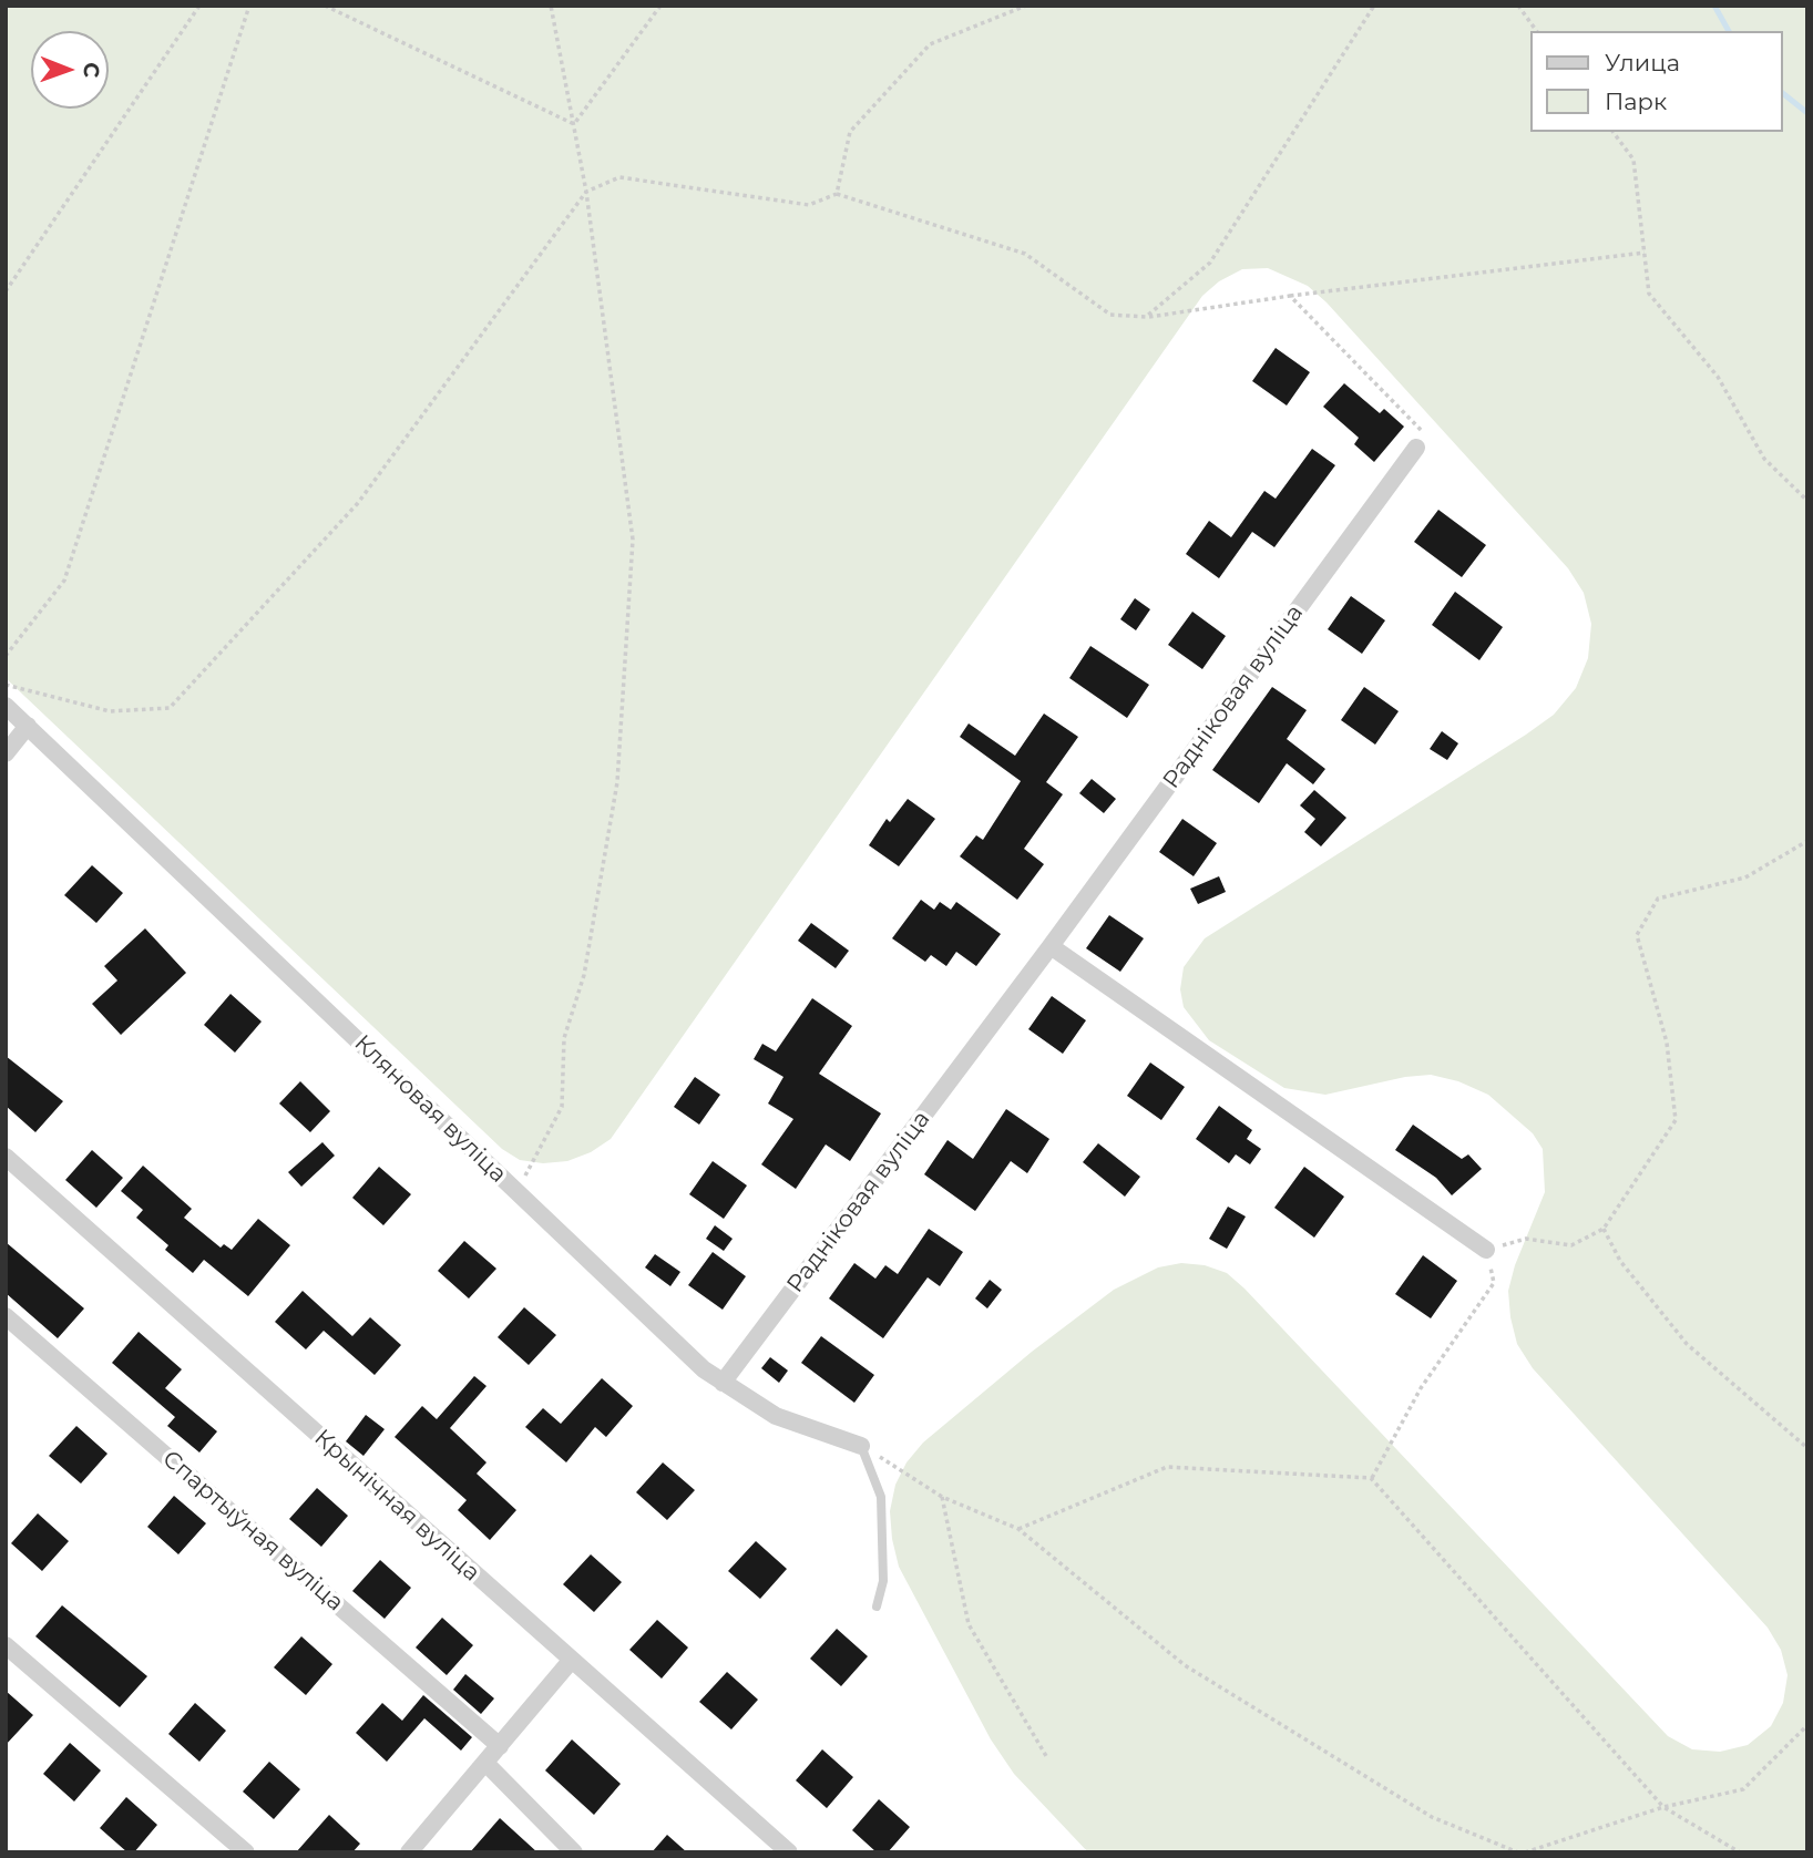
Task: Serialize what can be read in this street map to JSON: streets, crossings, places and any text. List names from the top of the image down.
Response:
{
  "streets": {
    "street": [
      "Радніковая вуліца",
      "Кляновая вуліца",
      "Крынічная вуліца",
      "Спартыўная вуліца"
    ]
  },
  "crossings": [
    ["Радніковая вуліца", "Кляновая вуліца"]
  ],
  "legend": ["Улица", "Парк"],
  "north": "right"
}
